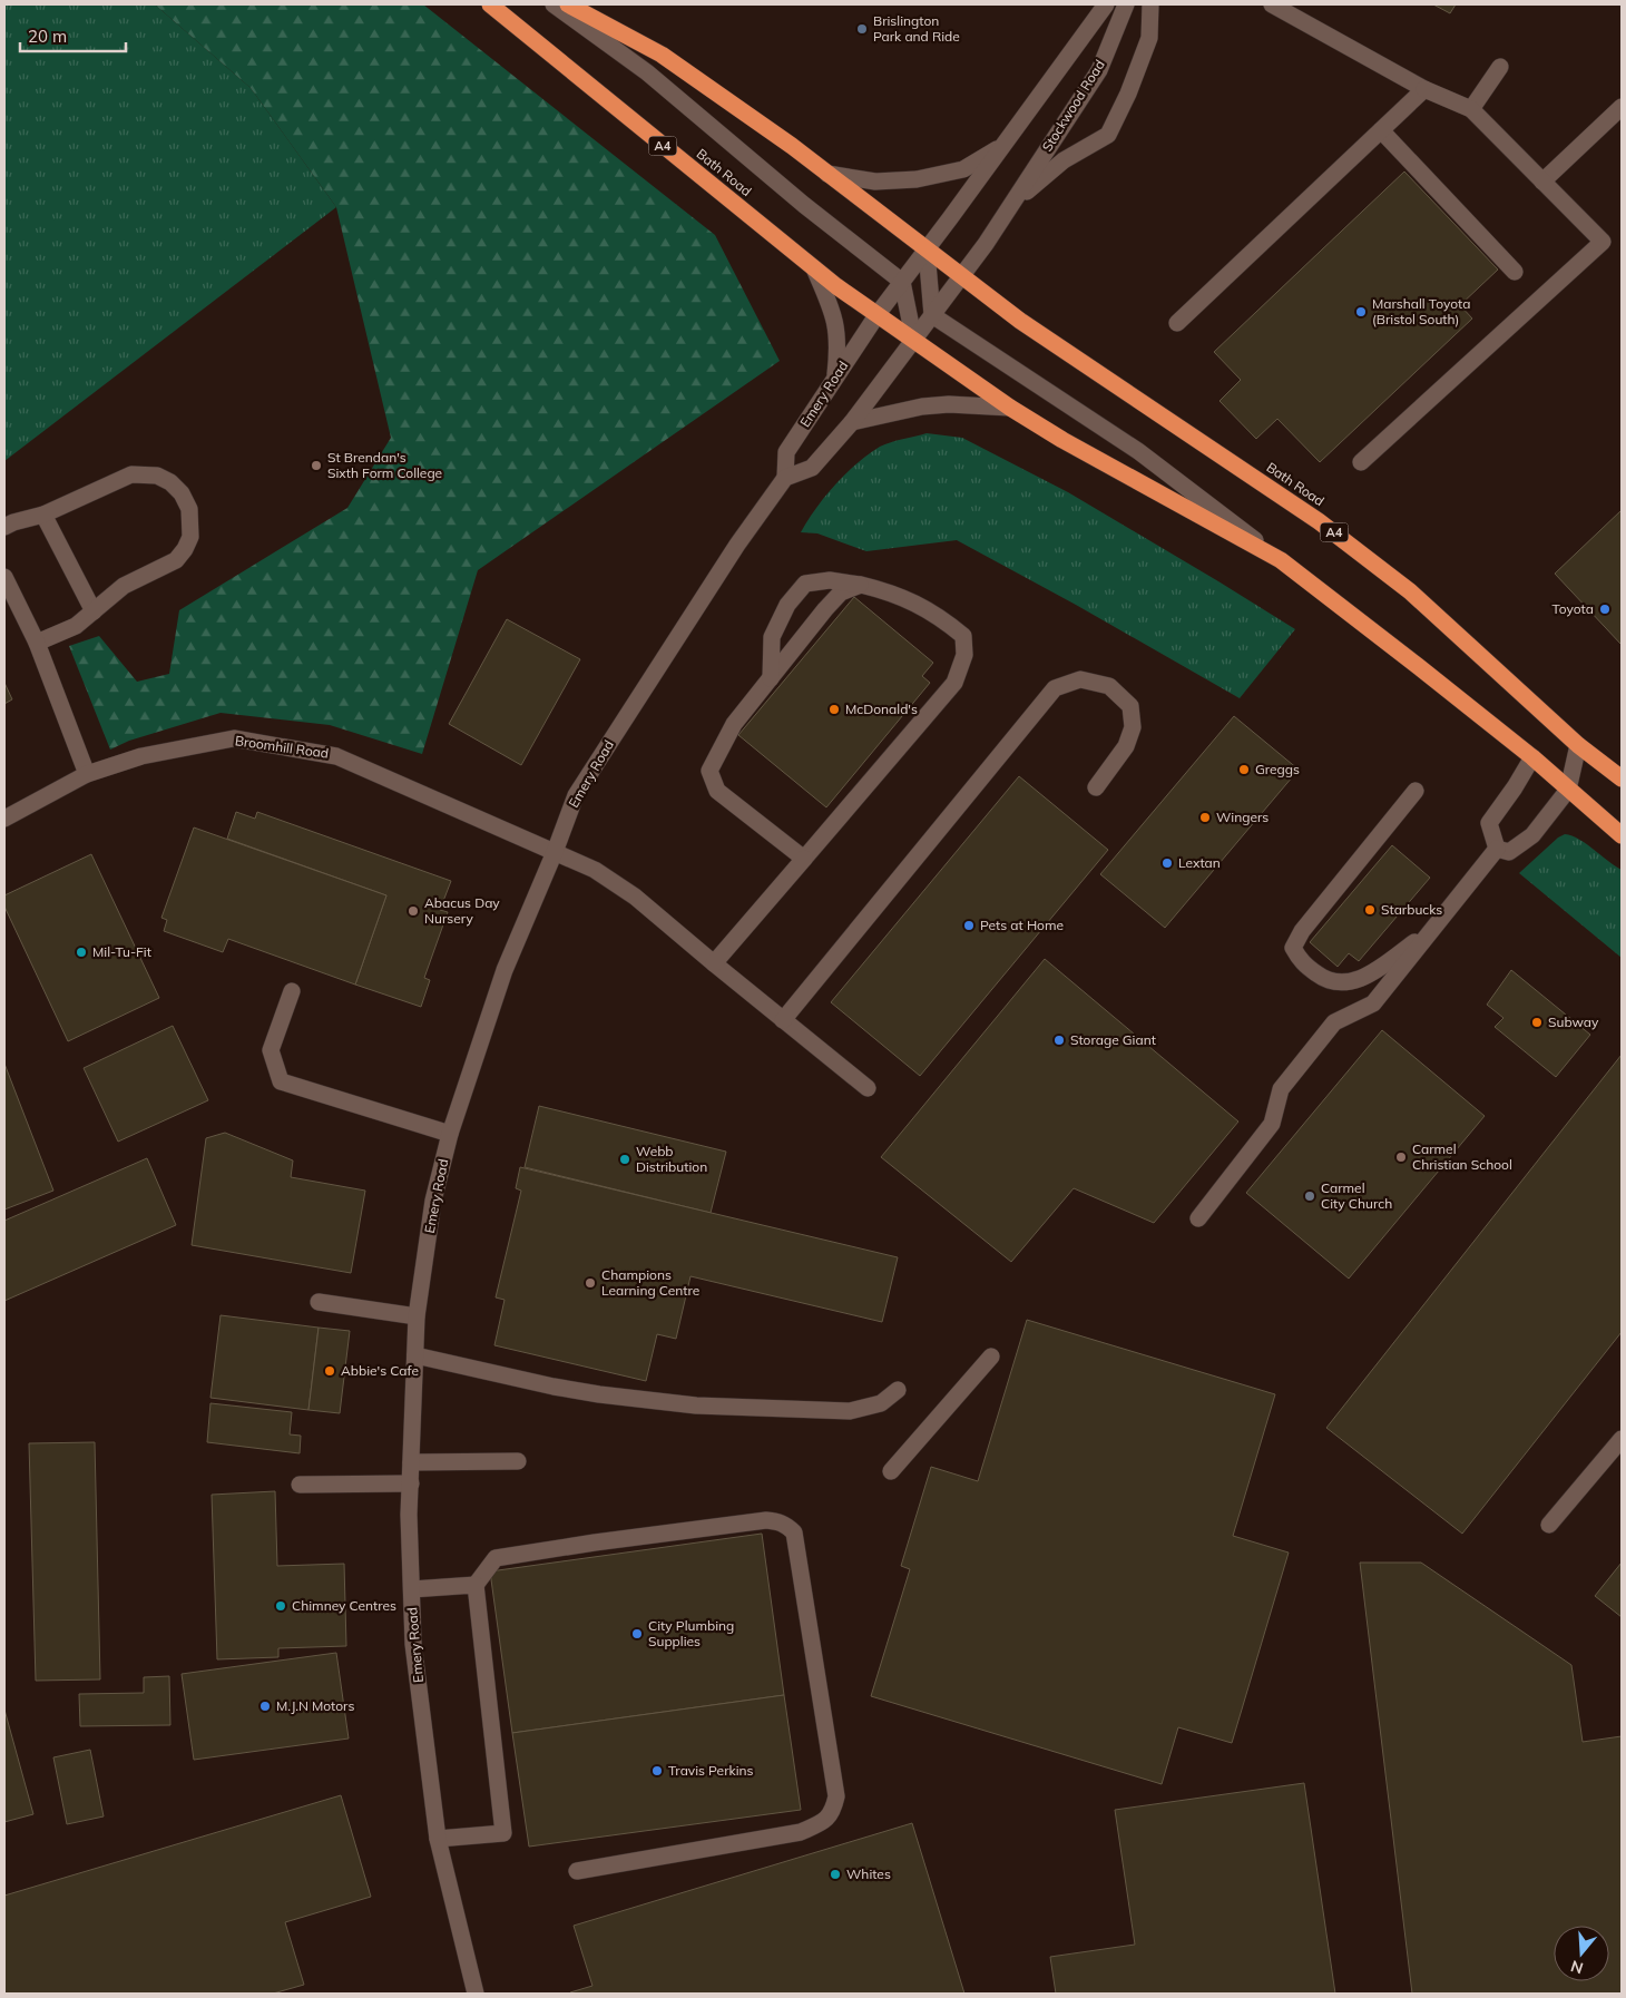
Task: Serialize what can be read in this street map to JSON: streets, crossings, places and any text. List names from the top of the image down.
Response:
{
  "streets": {
    "highway": ["A4", "Bath Road"],
    "street": ["Stockwood Road", "Emery Road", "Broomhill Road"]
  },
  "crossings": [
    ["Stockwood Road", "Bath Road"],
    ["Bath Road", "Emery Road"],
    ["Emery Road", "Broomhill Road"]
  ],
  "places": [
    "Brislington Park and Ride",
    "Marshall Toyota (Bristol South)",
    "St Brendan's Sixth Form College",
    "Toyota",
    "McDonald's",
    "Greggs",
    "Wingers",
    "Lextan",
    "Starbucks",
    "Abacus Day Nursery",
    "Pets at Home",
    "Mil-Tu-Fit",
    "Subway",
    "Storage Giant",
    "Carmel Christian School",
    "Webb Distribution",
    "Carmel City Church",
    "Champions Learning Centre",
    "Abbie's Cafe",
    "Chimney Centres",
    "City Plumbing Supplies",
    "M.J.N Motors",
    "Travis Perkins",
    "Whites"
  ],
  "scale_bar": "20 m",
  "north": "bottom"
}
